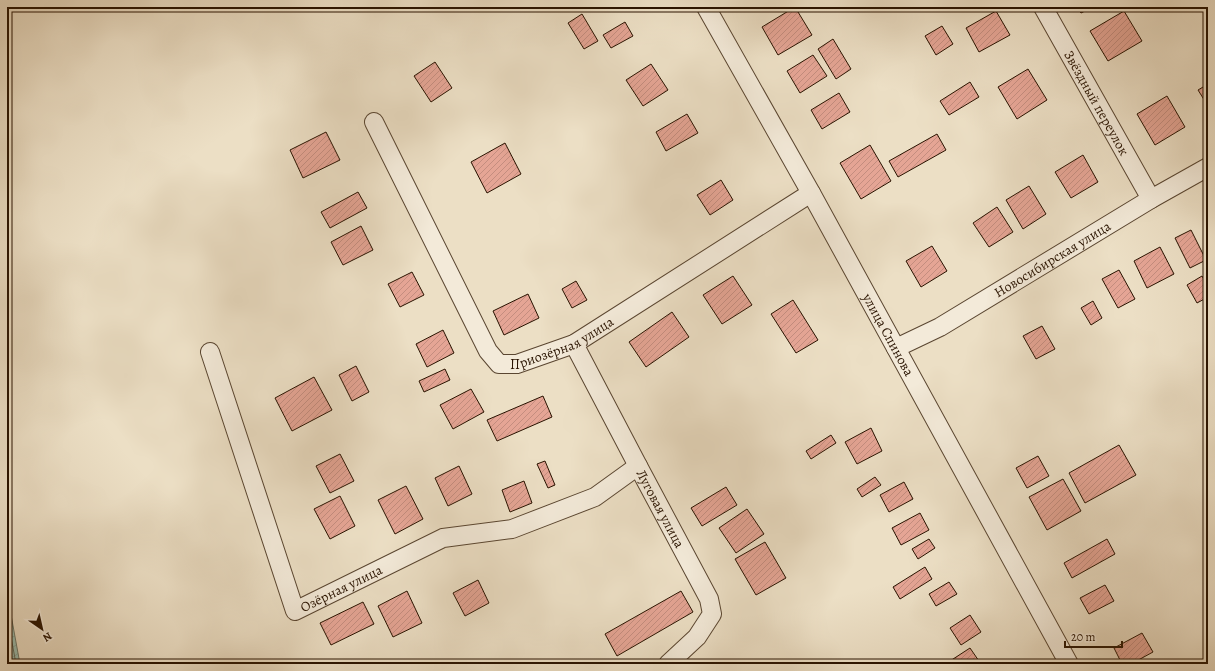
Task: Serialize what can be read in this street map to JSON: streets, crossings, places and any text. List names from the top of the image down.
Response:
{
  "streets": {
    "street": [
      "Звёздный переулок",
      "Новосибирская улица",
      "улица Спинова",
      "Приозёрная улица",
      "Луговая улица",
      "Озёрная улица"
    ]
  },
  "crossings": [
    ["Звёздный переулок", "Новосибирская улица"],
    ["Новосибирская улица", "улица Спинова"],
    ["улица Спинова", "Приозёрная улица"],
    ["Приозёрная улица", "Луговая улица"],
    ["Луговая улица", "Озёрная улица"]
  ],
  "scale_bar": "20 m",
  "north": "bottom right"
}
